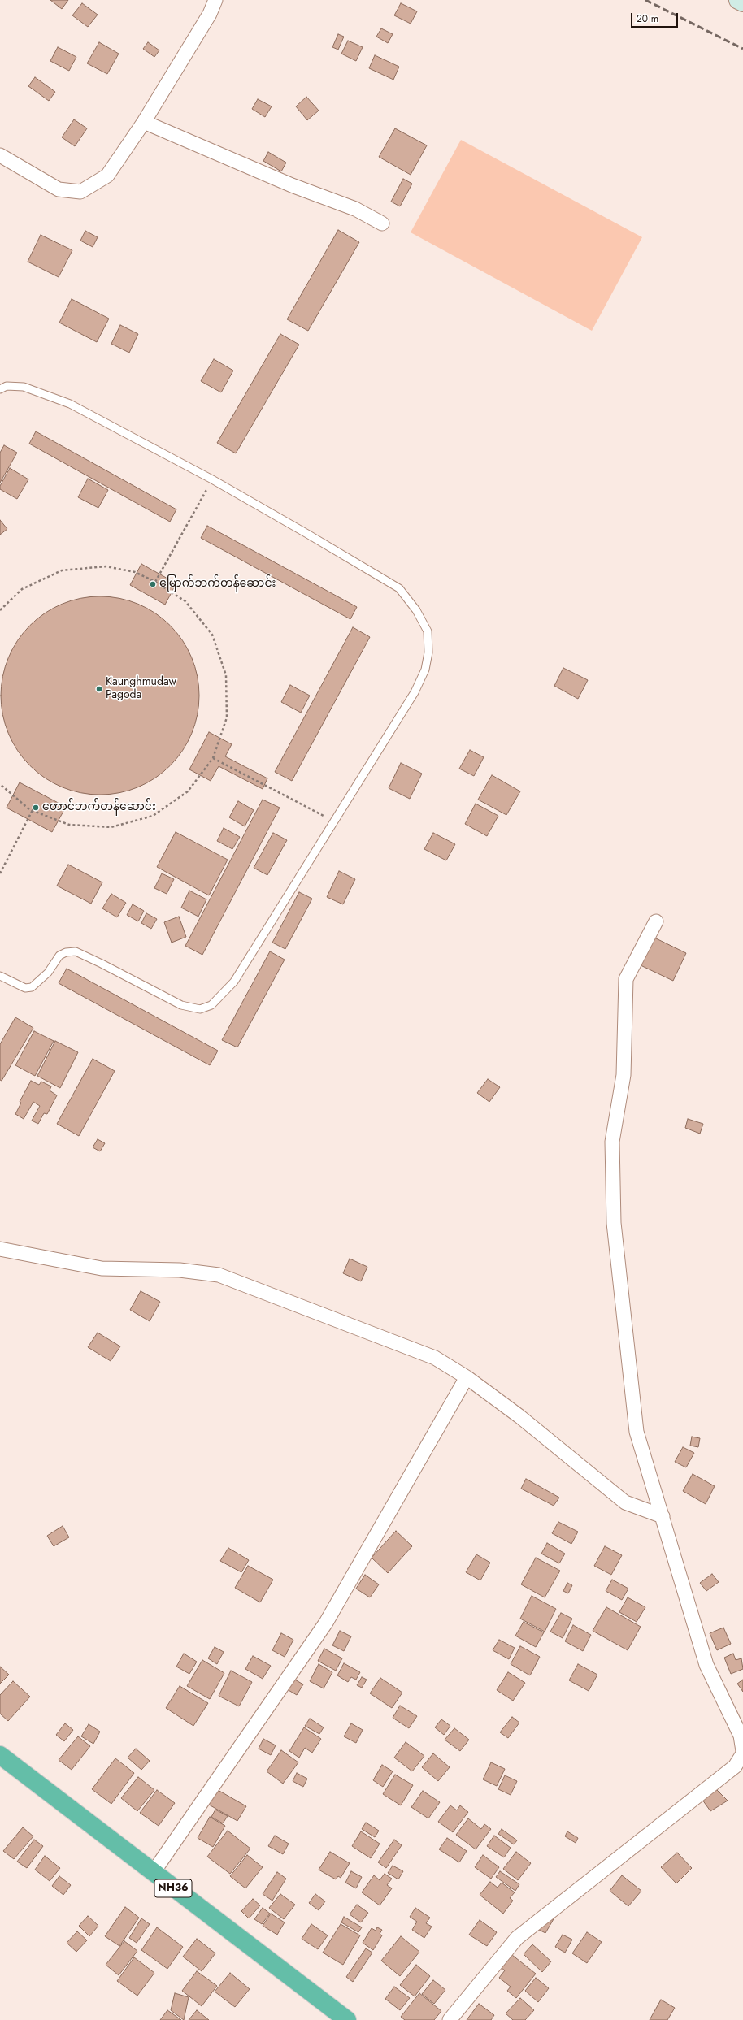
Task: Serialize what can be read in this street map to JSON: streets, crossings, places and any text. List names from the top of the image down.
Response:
{
  "streets": {
    "highway": ["NH36"]
  },
  "places": ["မြောက်ဘက်တန်ဆောင်း", "Kaunghmudaw Pagoda", "တောင်ဘက်တန်ဆောင်း"],
  "scale_bar": "20 m"
}
